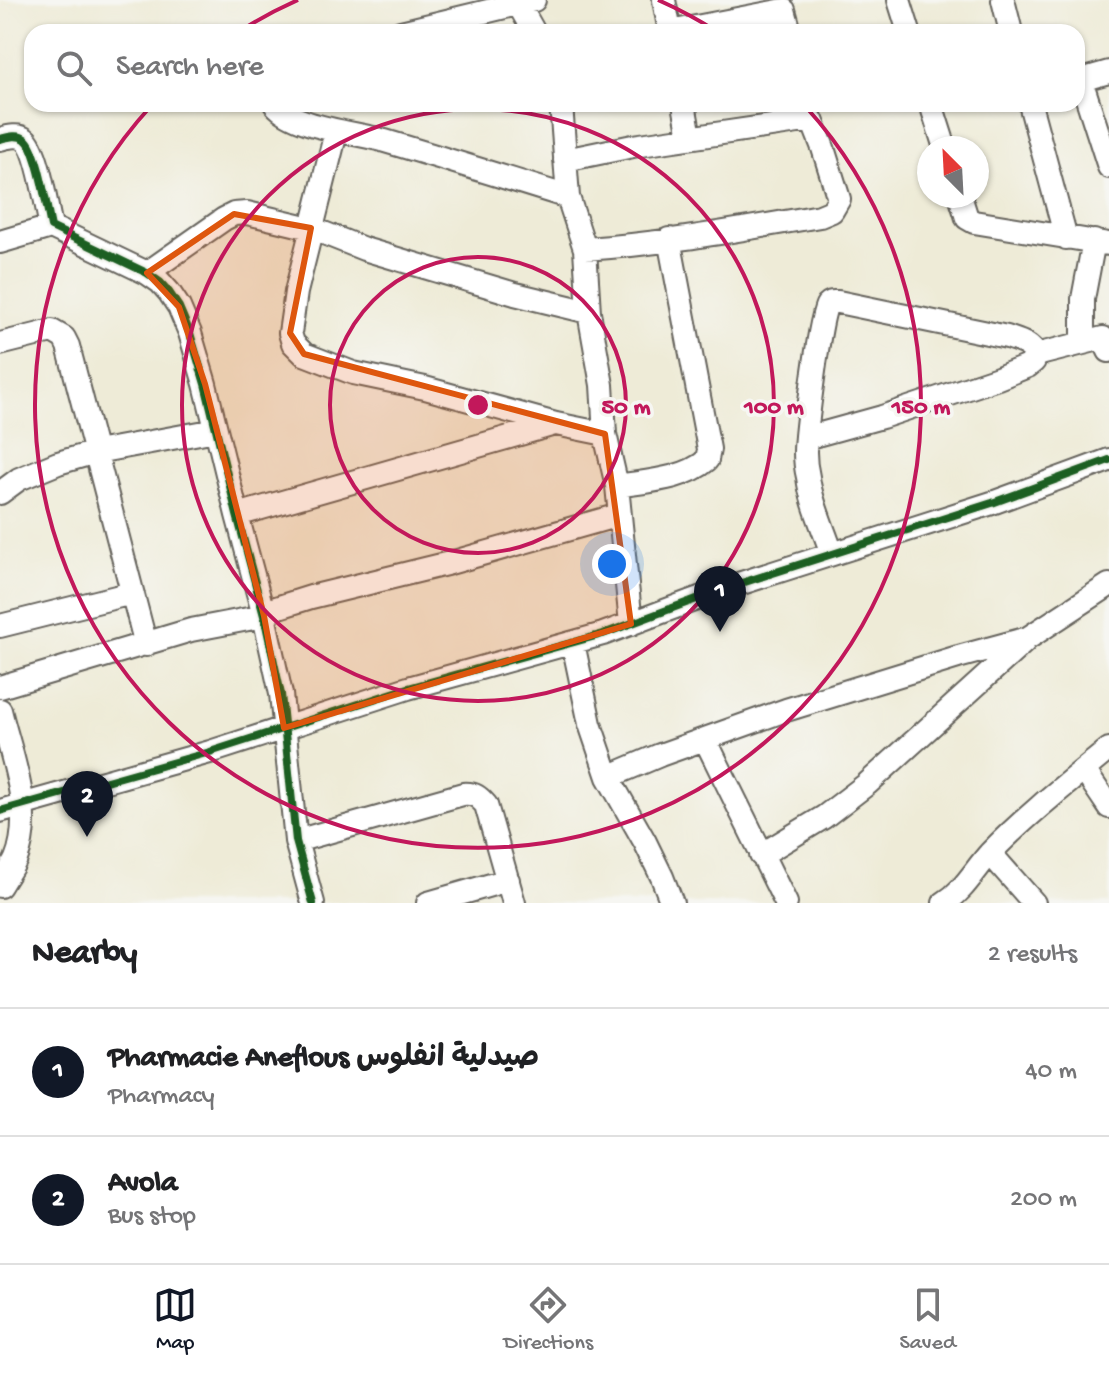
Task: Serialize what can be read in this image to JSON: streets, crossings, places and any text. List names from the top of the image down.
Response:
{
  "north": "top left",
  "page": {
    "search": "Search here",
    "pins": ["1", "2"],
    "heading": ["Nearby", "2 results"],
    "list": [
      {
        "mark": "1",
        "name": "Pharmacie Aneflous صيدلية انفلوس",
        "note": "Pharmacy",
        "value": "40 m"
      },
      {
        "mark": "2",
        "name": "Avola",
        "note": "Bus stop",
        "value": "200 m"
      }
    ],
    "nav": ["Map", "Directions", "Saved"]
  },
  "rings": ["50 m", "100 m", "150 m"]
}
